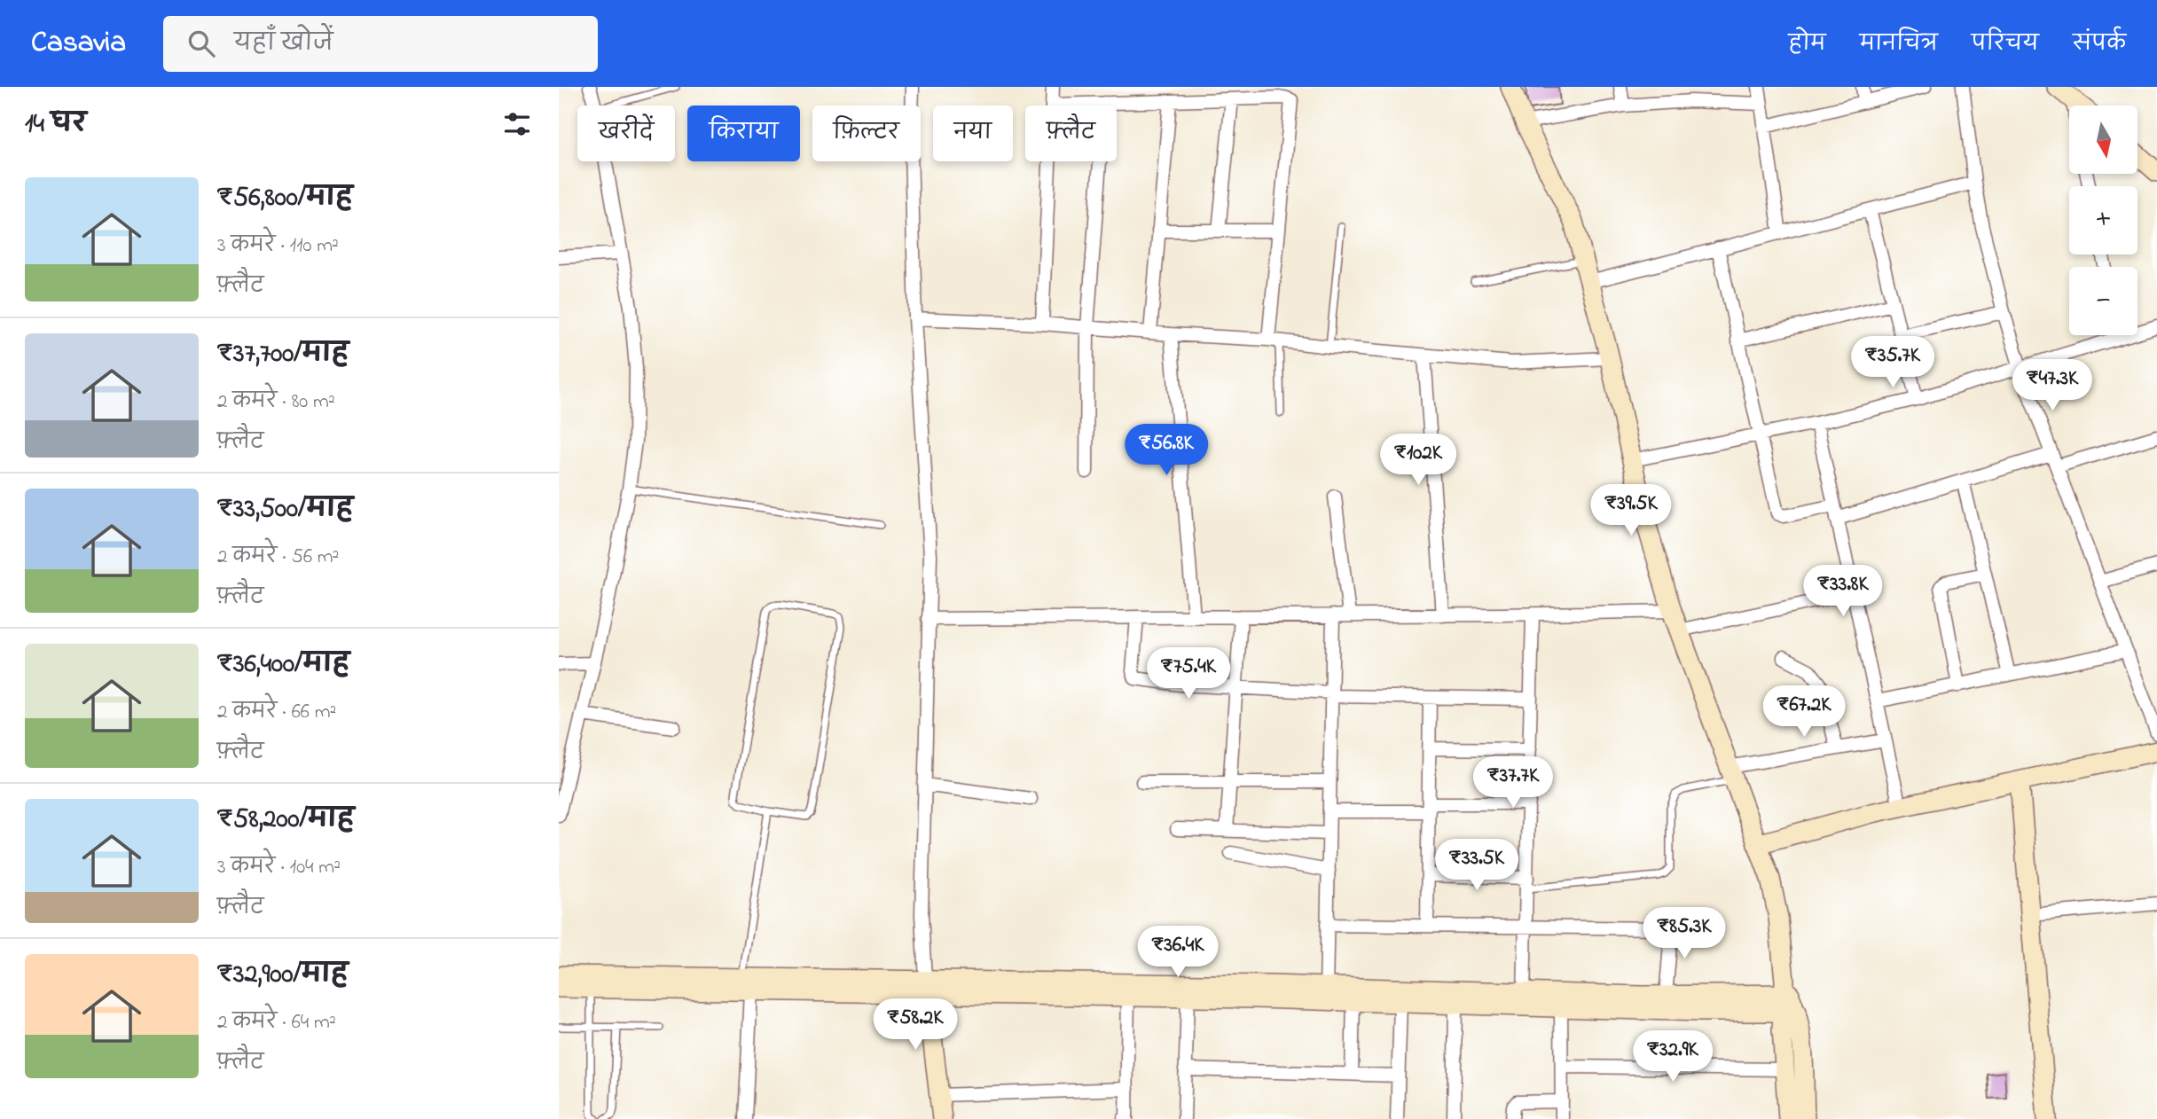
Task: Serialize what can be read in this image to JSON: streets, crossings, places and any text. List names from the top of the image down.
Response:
{
  "north": "bottom",
  "page": {
    "header": "Casavia",
    "search": "यहाँ खोजें",
    "nav": [
      "होम",
      "मानचित्र",
      "परिचय",
      "संपर्क"
    ],
    "heading": "14 घर",
    "map_buttons": ["+", "−"],
    "chip": [
      "खरीदें",
      "किराया",
      "फ़िल्टर",
      "नया",
      "फ़्लैट"
    ],
    "list": [
      {
        "name": "₹56,800/माह",
        "note": "3 कमरे · 110 m² · फ़्लैट"
      },
      {
        "name": "₹37,700/माह",
        "note": "2 कमरे · 80 m² · फ़्लैट"
      },
      {
        "name": "₹33,500/माह",
        "note": "2 कमरे · 56 m² · फ़्लैट"
      },
      {
        "name": "₹36,400/माह",
        "note": "2 कमरे · 66 m² · फ़्लैट"
      },
      {
        "name": "₹58,200/माह",
        "note": "3 कमरे · 104 m² · फ़्लैट"
      },
      {
        "name": "₹32,900/माह",
        "note": "2 कमरे · 64 m² · फ़्लैट"
      }
    ],
    "price": [
      "₹35.7K",
      "₹47.3K",
      "₹56.8K",
      "₹102K",
      "₹39.5K",
      "₹33.8K",
      "₹75.4K",
      "₹67.2K",
      "₹37.7K",
      "₹33.5K",
      "₹85.3K",
      "₹36.4K",
      "₹58.2K",
      "₹32.9K"
    ]
  }
}
